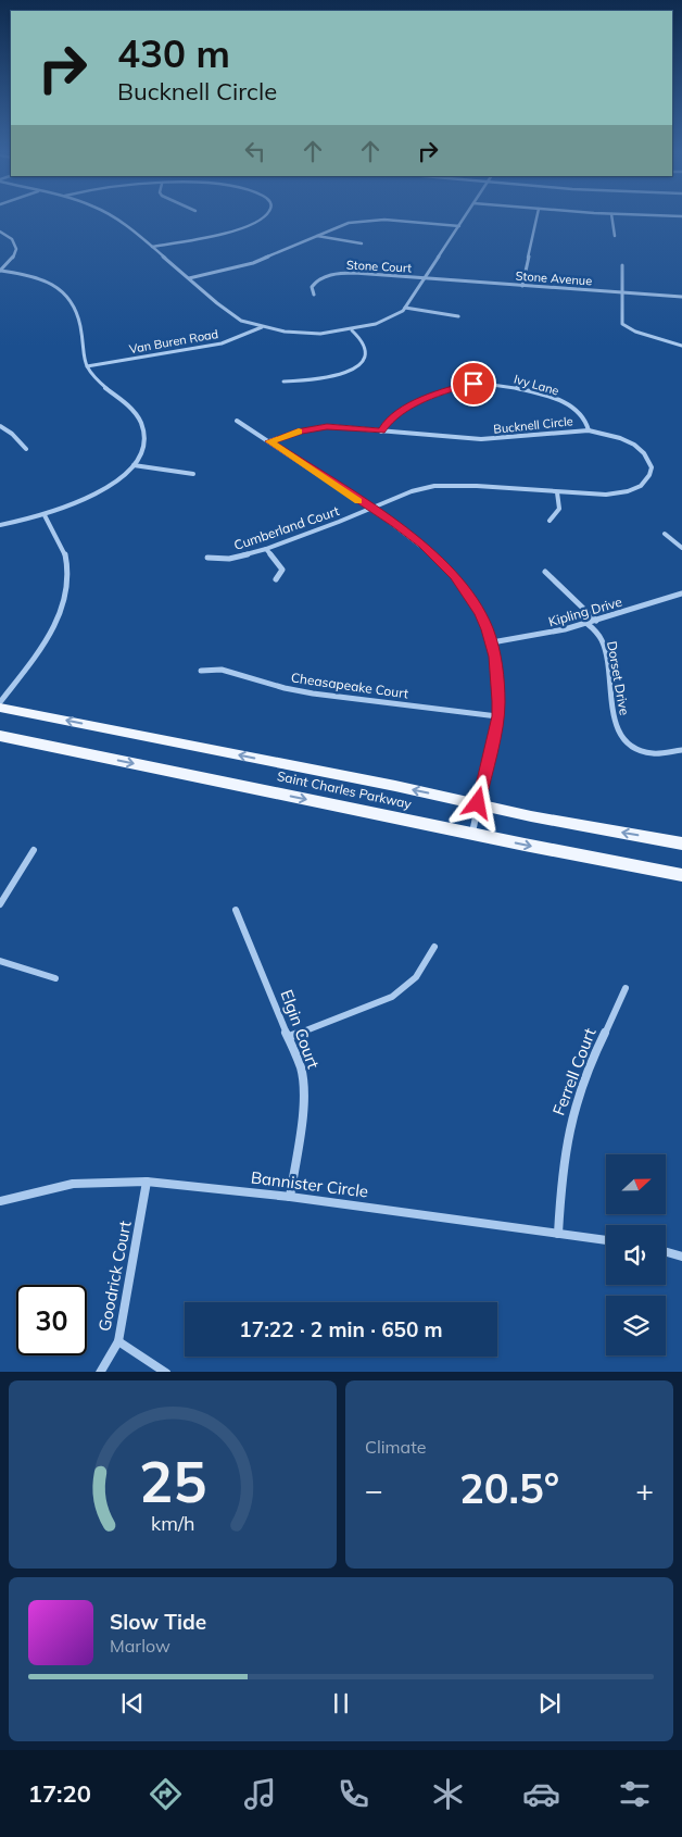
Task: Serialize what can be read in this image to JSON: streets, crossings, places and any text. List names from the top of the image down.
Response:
{
  "streets": {
    "main road": ["Saint Charles Parkway"],
    "street": [
      "Stone Court",
      "Stone Avenue",
      "Van Buren Road",
      "Ivy Lane",
      "Bucknell Circle",
      "Cumberland Court",
      "Kipling Drive",
      "Dorset Drive",
      "Cheasapeake Court",
      "Elgin Court",
      "Ferrell Court",
      "Bannister Circle",
      "Goodrick Court"
    ]
  },
  "crossings": [
    ["Stone Court", "Stone Avenue"],
    ["Ivy Lane", "Bucknell Circle"],
    ["Bucknell Circle", "Cumberland Court"],
    ["Kipling Drive", "Dorset Drive"],
    ["Elgin Court", "Bannister Circle"],
    ["Ferrell Court", "Bannister Circle"],
    ["Bannister Circle", "Goodrick Court"]
  ],
  "north": "right",
  "page": {
    "turn": ["430 m", "Bucknell Circle"],
    "limit": "30",
    "trip": "17:22 · 2 min · 650 m",
    "tile": "Climate",
    "heat": ["−", "20.5°", "+"],
    "song": ["Slow Tide", "Marlow"],
    "tabs": "17:20",
    "gauge": ["25", "km/h"]
  }
}
